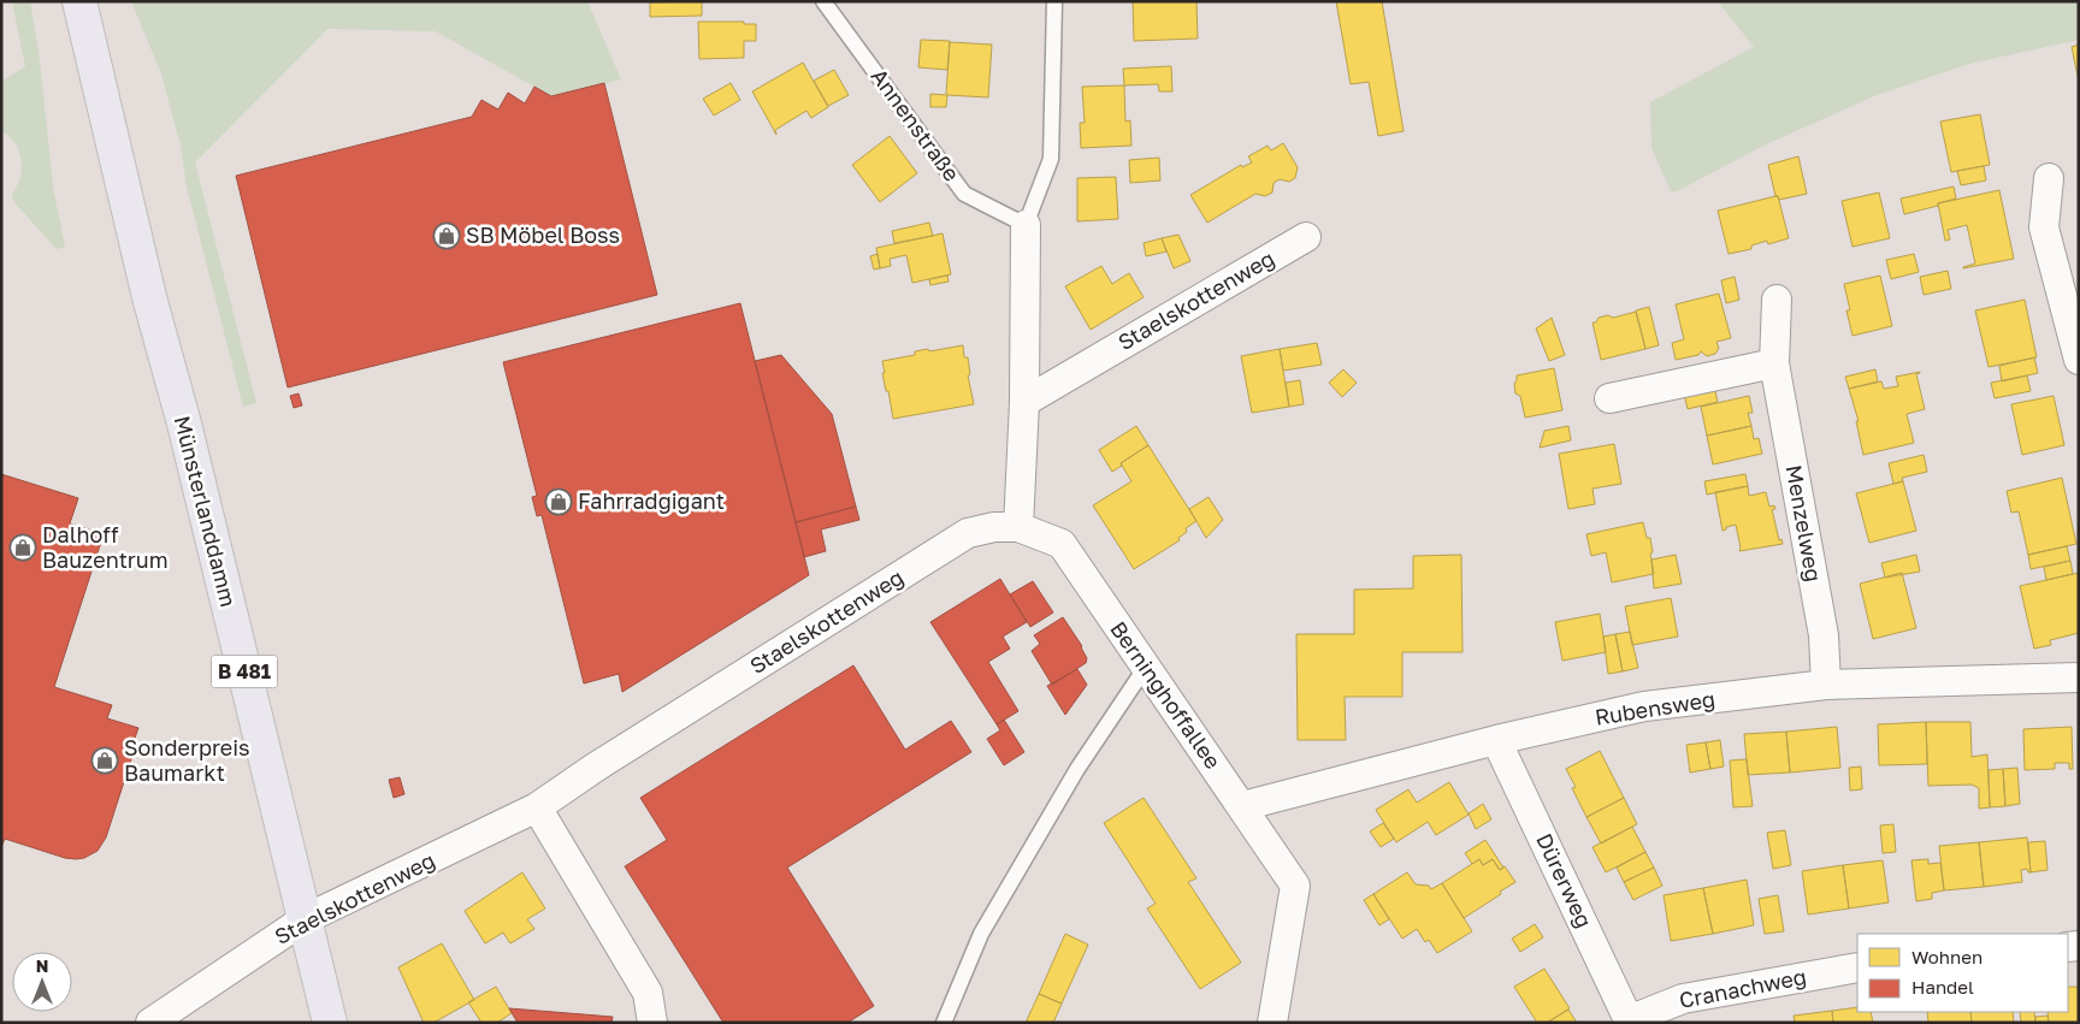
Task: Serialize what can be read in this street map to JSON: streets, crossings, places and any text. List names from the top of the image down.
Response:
{
  "streets": {
    "main road": ["Münsterlanddamm", "B 481"],
    "street": [
      "Staelskottenweg",
      "Menzelweg",
      "Berninghoffallee",
      "Rubensweg",
      "Dürerweg",
      "Cranachweg"
    ],
    "lane": ["Annenstraße"]
  },
  "crossings": [
    ["Staelskottenweg", "Münsterlanddamm"],
    ["Staelskottenweg", "Berninghoffallee"],
    ["Menzelweg", "Rubensweg"],
    ["Berninghoffallee", "Rubensweg"],
    ["Rubensweg", "Dürerweg"],
    ["Dürerweg", "Cranachweg"]
  ],
  "places": {
    "shop": [
      "SB Möbel Boss",
      "Fahrradgigant",
      "Dalhoff Bauzentrum",
      "Sonderpreis Baumarkt"
    ]
  },
  "legend": ["Wohnen", "Handel"],
  "north": "top"
}
